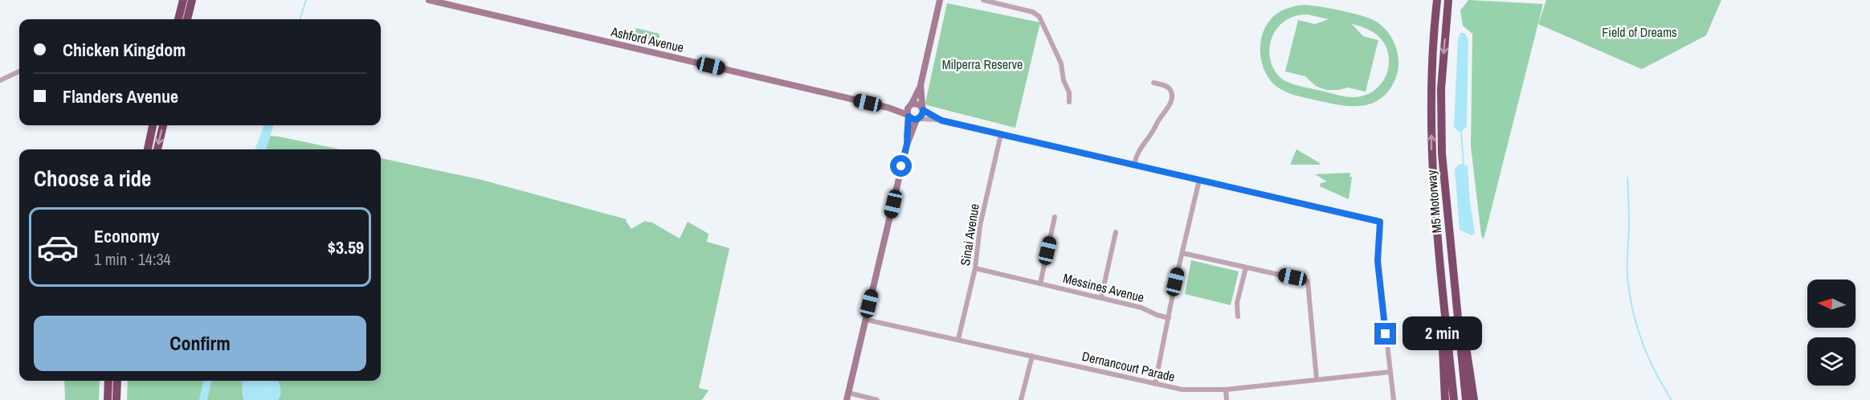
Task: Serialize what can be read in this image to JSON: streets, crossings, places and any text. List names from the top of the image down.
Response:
{
  "streets": {
    "highway": ["M5 Motorway"],
    "main road": ["Ashford Avenue"],
    "street": ["Sinai Avenue", "Messines Avenue", "Dernancourt Parade"]
  },
  "crossings": [
    ["Sinai Avenue", "Messines Avenue"],
    ["Sinai Avenue", "Dernancourt Parade"]
  ],
  "parks": ["Field of Dreams", "Milperra Reserve"],
  "north": "left",
  "page": {
    "banner": ["Chicken Kingdom", "Flanders Avenue"],
    "heading": "Choose a ride",
    "list": [
      {
        "name": "Economy",
        "note": "1 min · 14:34",
        "value": "$3.59"
      }
    ],
    "buttons": "Confirm",
    "bubble": "2 min"
  }
}
